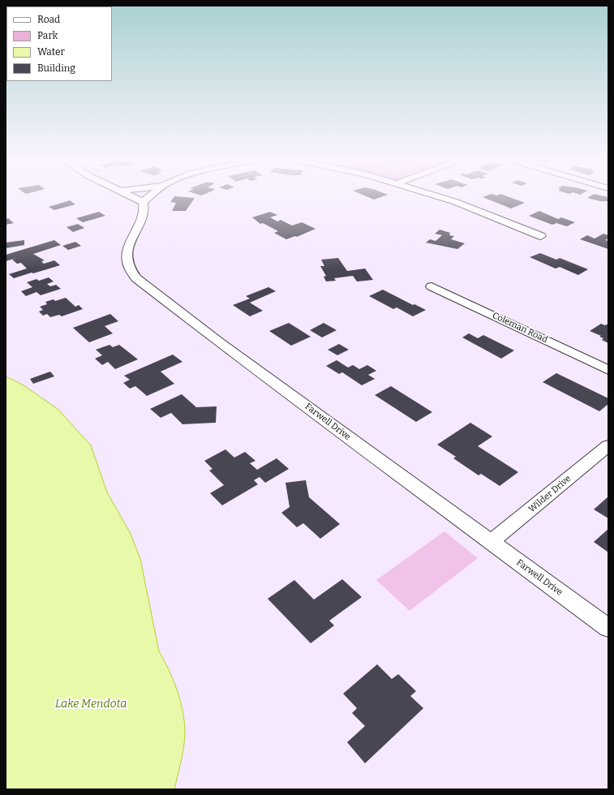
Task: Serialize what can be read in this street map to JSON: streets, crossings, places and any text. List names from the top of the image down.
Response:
{
  "streets": {
    "street": ["Coleman Road", "Farwell Drive", "Wilder Drive"]
  },
  "crossings": [
    ["Farwell Drive", "Wilder Drive"]
  ],
  "water": ["Lake Mendota"],
  "legend": [
    "Road",
    "Park",
    "Water",
    "Building"
  ]
}
